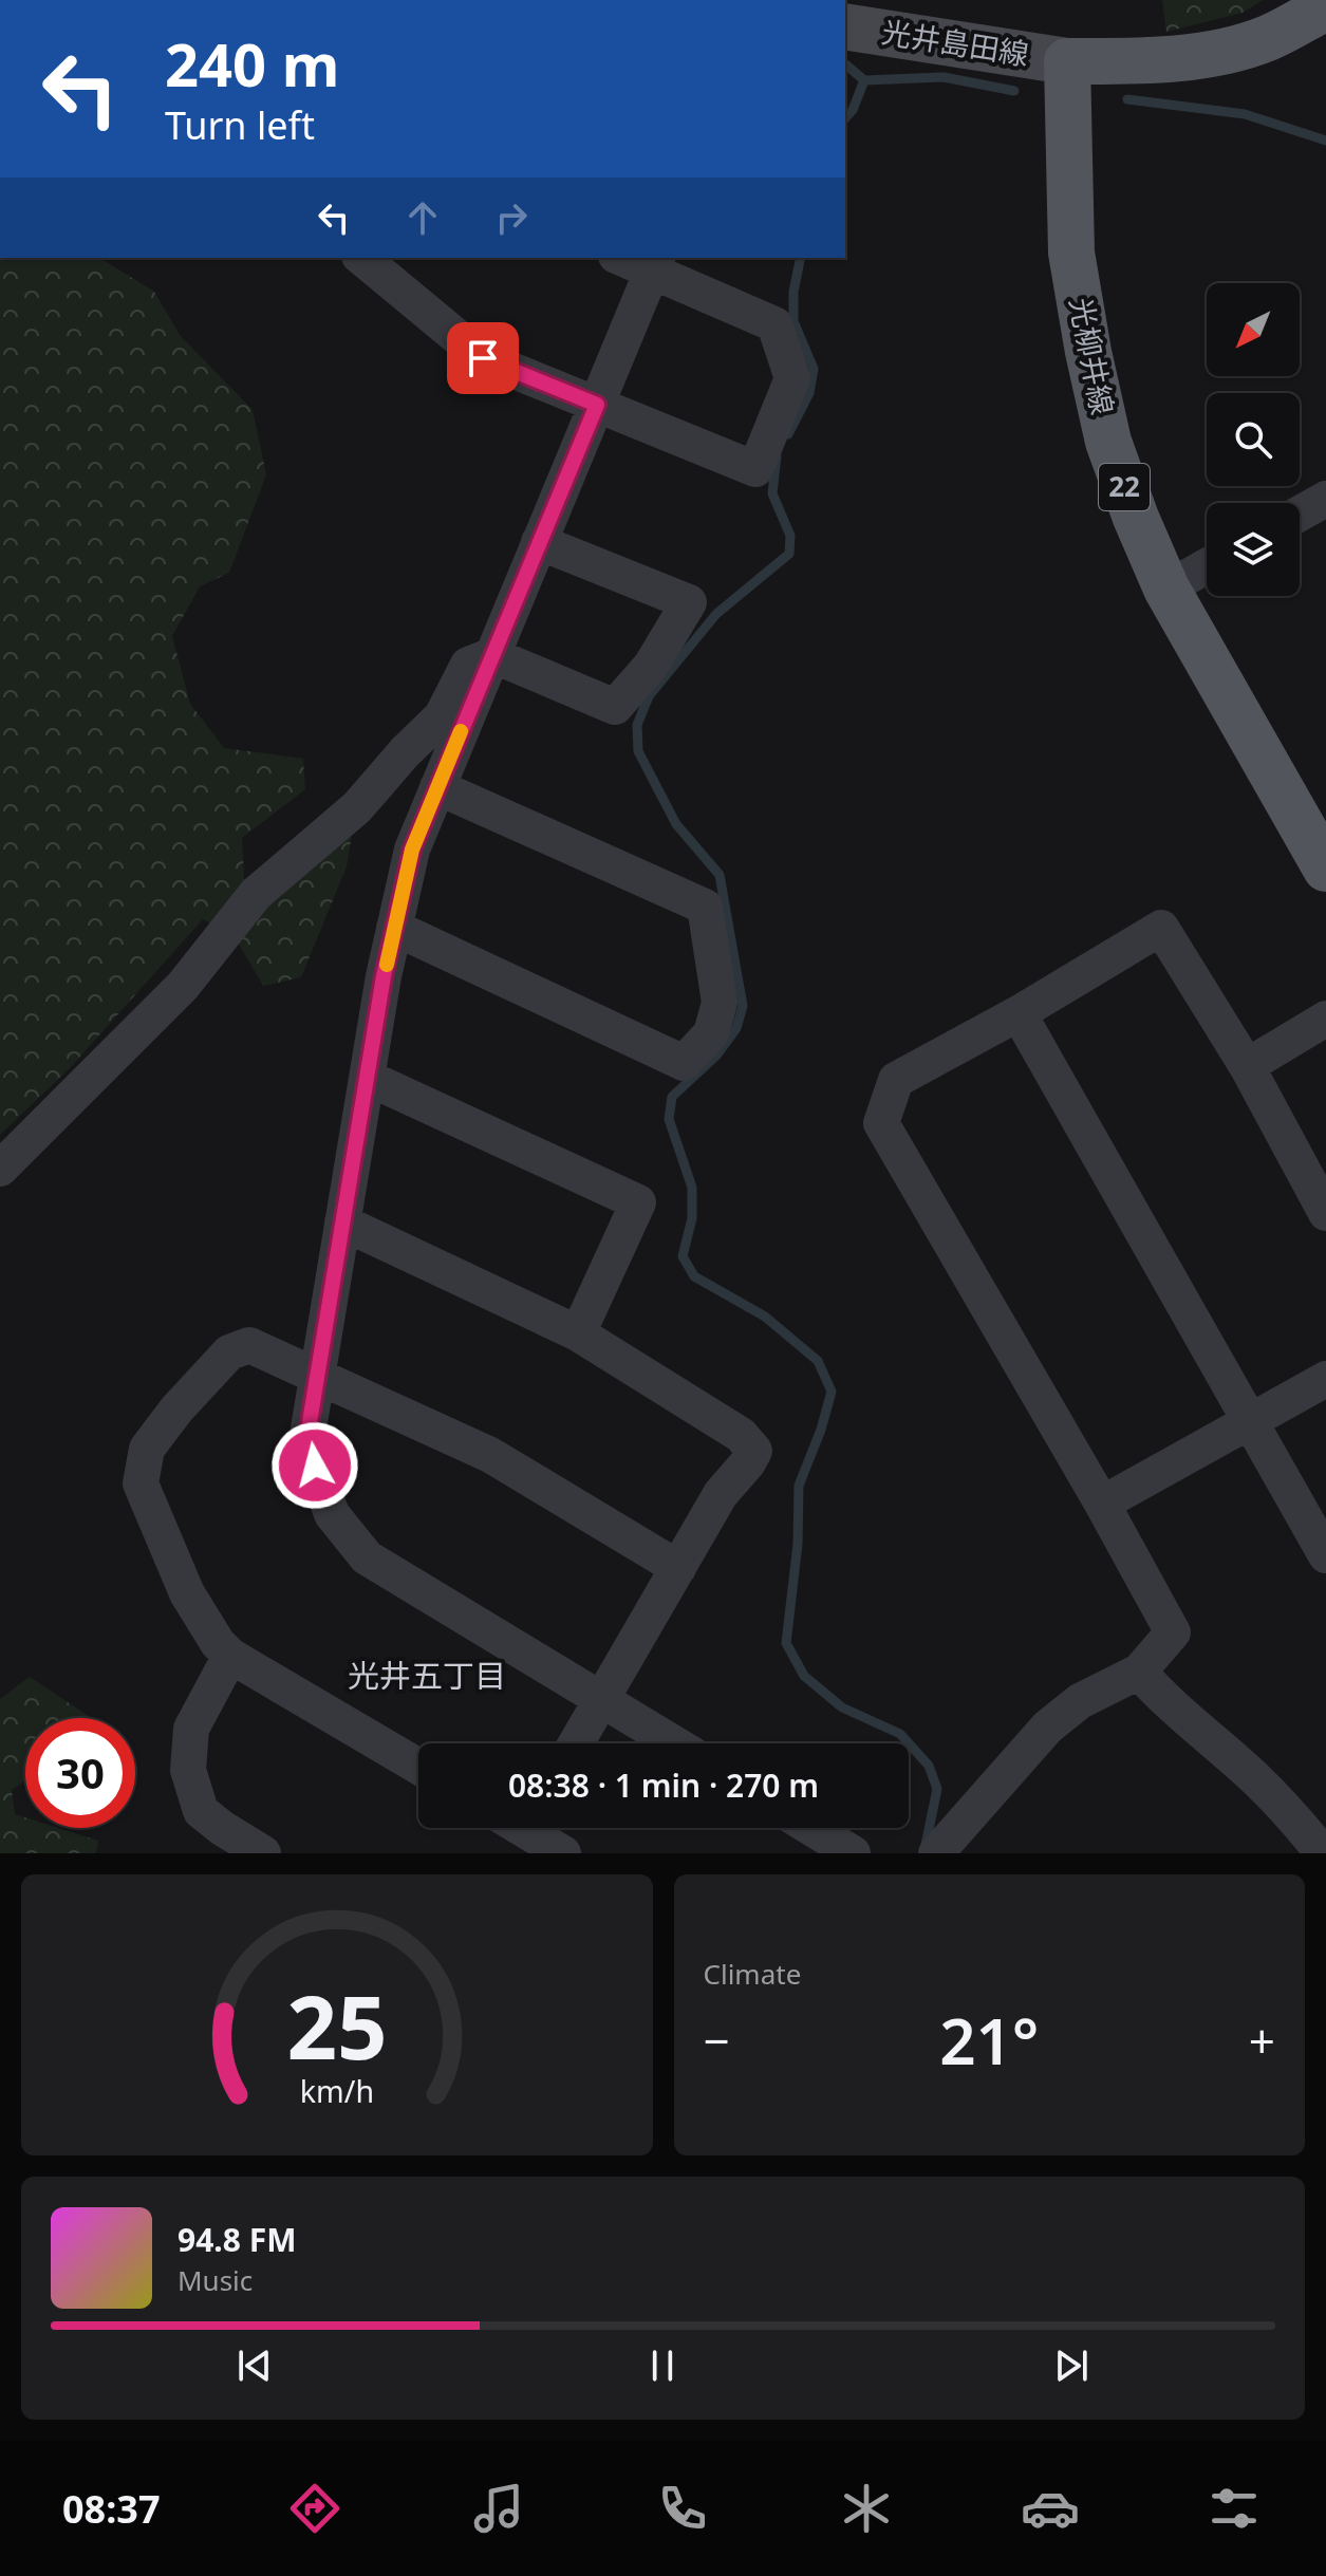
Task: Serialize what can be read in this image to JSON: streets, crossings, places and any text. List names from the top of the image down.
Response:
{
  "streets": {
    "main road": ["光井島田線", "光柳井線", "22"]
  },
  "crossings": [
    ["光井島田線", "光柳井線"]
  ],
  "districts": ["光井五丁目"],
  "north": "bottom left",
  "page": {
    "turn": ["240 m", "Turn left"],
    "limit": "30",
    "trip": "08:38 · 1 min · 270 m",
    "tile": "Climate",
    "heat": ["−", "21°", "+"],
    "song": ["94.8 FM", "Music"],
    "tabs": "08:37",
    "gauge": ["25", "km/h"]
  }
}
